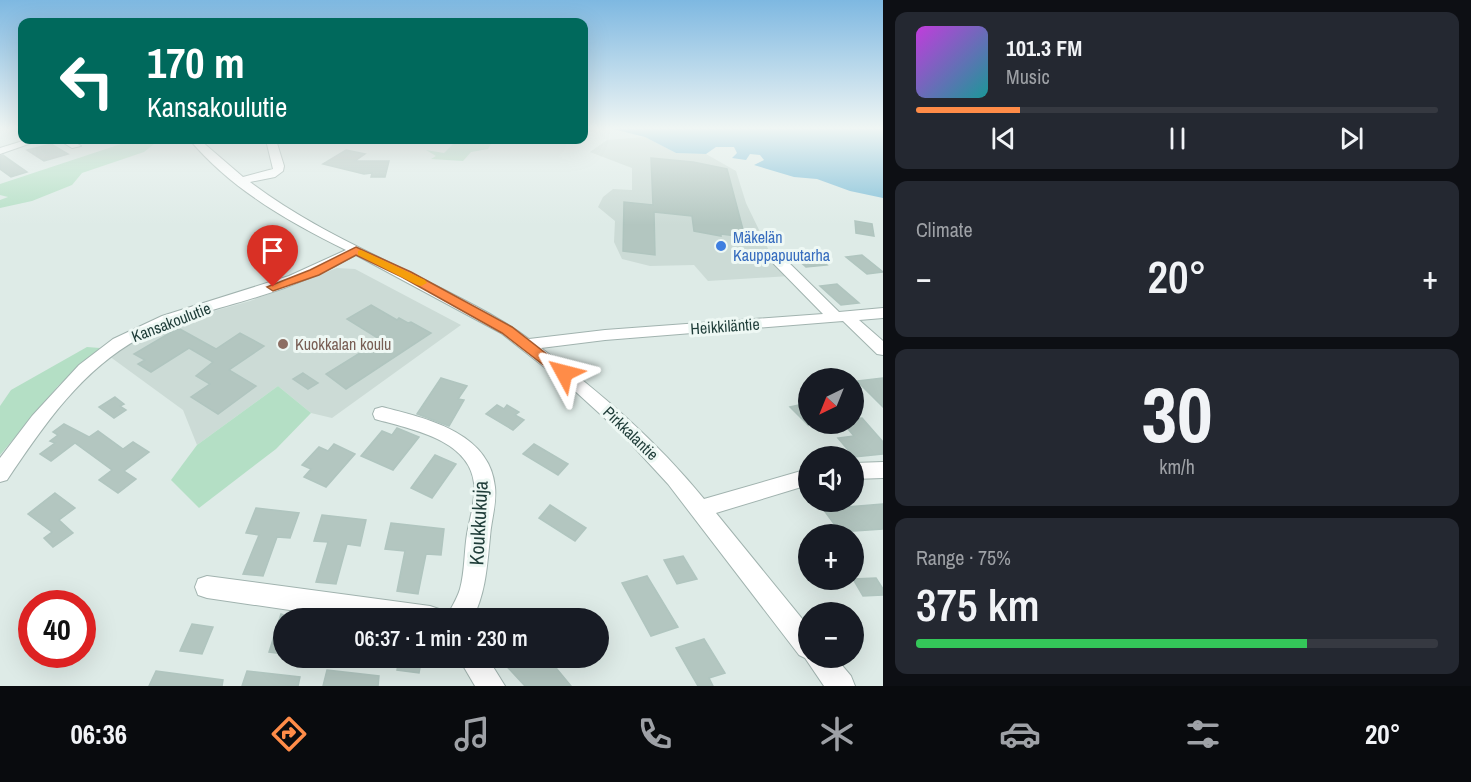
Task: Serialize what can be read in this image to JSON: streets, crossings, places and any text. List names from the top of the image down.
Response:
{
  "streets": {
    "street": [
      "Kansakoulutie",
      "Heikkiläntie",
      "Pirkkalantie",
      "Koukkukuja"
    ]
  },
  "crossings": [
    ["Kansakoulutie", "Pirkkalantie"],
    ["Heikkiläntie", "Pirkkalantie"]
  ],
  "places": ["Mäkelän Kauppapuutarha", "Kuokkalan koulu"],
  "north": "bottom left",
  "page": {
    "turn": ["170 m", "Kansakoulutie"],
    "song": ["101.3 FM", "Music"],
    "tile": [
      "Climate",
      ["30", "km/h"],
      ["Range · 75%", "375 km"]
    ],
    "heat": ["−", "20°", "+"],
    "map_buttons": ["+", "−"],
    "limit": "40",
    "trip": "06:37 · 1 min · 230 m",
    "tabs": ["06:36", "20°"]
  }
}
